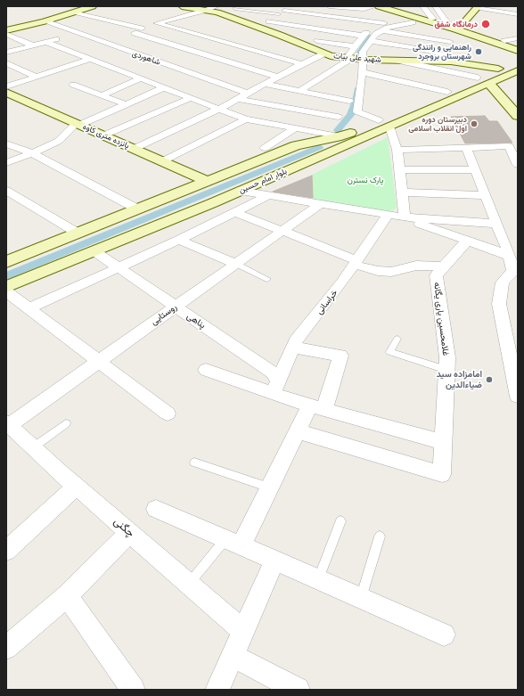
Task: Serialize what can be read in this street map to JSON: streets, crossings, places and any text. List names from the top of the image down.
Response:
{
  "streets": {
    "main road": ["شهید علی بیات", "پانزده متری کاوه", "بلوار امام حسین"],
    "street": [
      "شاهوردی",
      "خراسانی",
      "روستایی",
      "غلامحسین یاری یگانه",
      "پناهی",
      "چگنی"
    ]
  },
  "crossings": [
    ["شهید علی بیات", "بلوار امام حسین"],
    ["پانزده متری کاوه", "بلوار امام حسین"],
    ["بلوار امام حسین", "پناهی"],
    ["خراسانی", "پناهی"],
    ["روستایی", "پناهی"],
    ["روستایی", "چگنی"]
  ],
  "parks": ["پارک نسترن"],
  "places": [
    "درمانگاه شفق",
    "راهنمایی و رانندگی شهرستان بروجرد",
    "دبیرستان دوره اول انقلاب اسلامی",
    "امامزاده سید ضیاءالدین"
  ]
}
